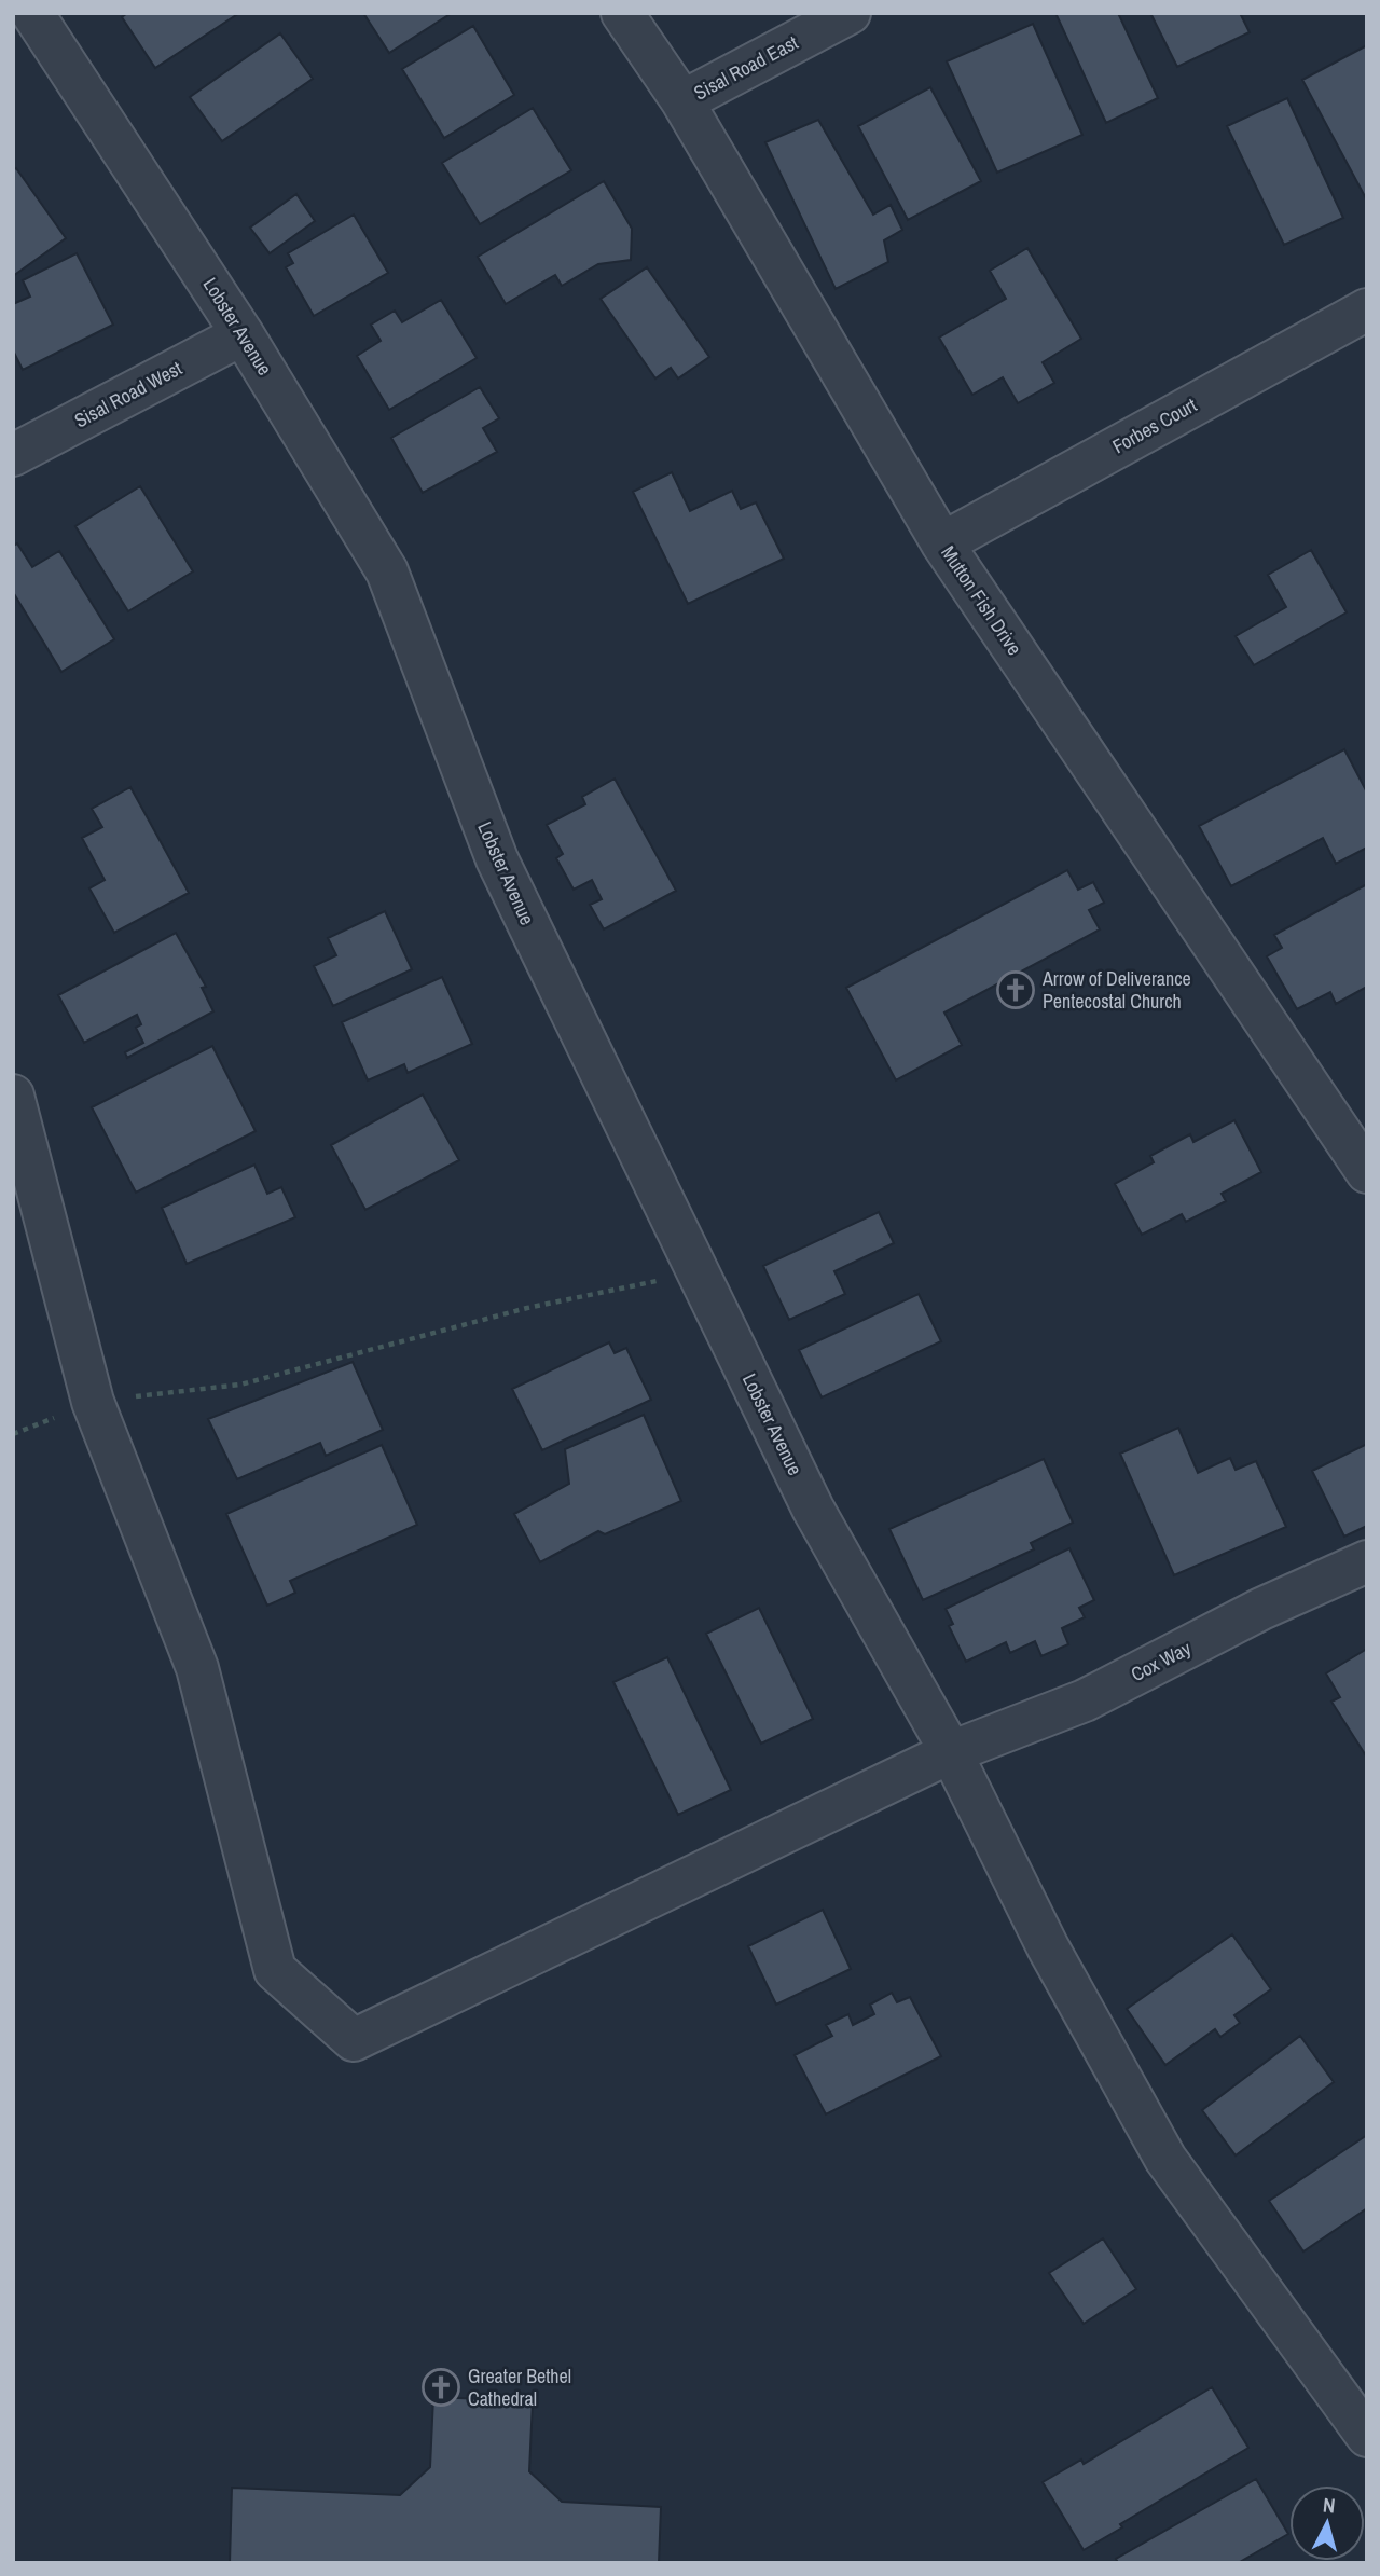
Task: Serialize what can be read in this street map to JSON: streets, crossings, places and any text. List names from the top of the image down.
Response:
{
  "streets": {
    "street": [
      "Sisal Road East",
      "Lobster Avenue",
      "Sisal Road West",
      "Forbes Court",
      "Mutton Fish Drive",
      "Cox Way"
    ]
  },
  "crossings": [
    ["Sisal Road East", "Mutton Fish Drive"],
    ["Lobster Avenue", "Sisal Road West"],
    ["Lobster Avenue", "Cox Way"],
    ["Forbes Court", "Mutton Fish Drive"]
  ],
  "places": {
    "church": ["Arrow of Deliverance Pentecostal Church", "Greater Bethel Cathedral"]
  },
  "north": "top"
}
